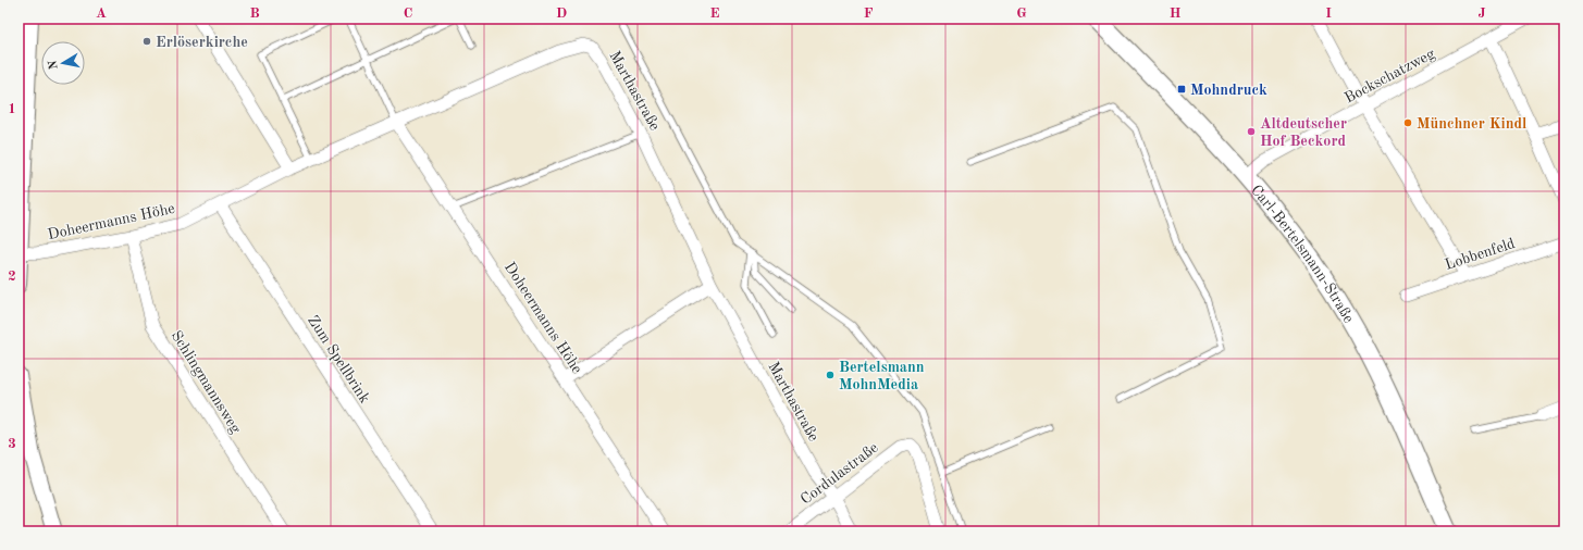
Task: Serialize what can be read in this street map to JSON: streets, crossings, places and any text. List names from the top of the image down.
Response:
{
  "streets": {
    "main road": ["Carl-Bertelsmann-Straße"],
    "street": [
      "Bockschatzweg",
      "Marthastraße",
      "Doheermanns Höhe",
      "Lobbenfeld",
      "Zum Spellbrink",
      "Schlingmannsweg",
      "Cordulastraße"
    ]
  },
  "crossings": [
    ["Bockschatzweg", "Carl-Bertelsmann-Straße"],
    ["Marthastraße", "Doheermanns Höhe"],
    ["Marthastraße", "Cordulastraße"],
    ["Doheermanns Höhe", "Zum Spellbrink"],
    ["Doheermanns Höhe", "Schlingmannsweg"]
  ],
  "places": {
    "other": [
      "Erlöserkirche",
      "Münchner Kindl",
      "Altdeutscher Hof Beckord",
      "Bertelsmann MohnMedia"
    ],
    "transit": ["Mohndruck"]
  },
  "north": "left",
  "grid": {
    "columns": [
      "A",
      "B",
      "C",
      "D",
      "E",
      "F",
      "G",
      "H",
      "I",
      "J"
    ],
    "rows": ["1", "2", "3"]
  }
}
